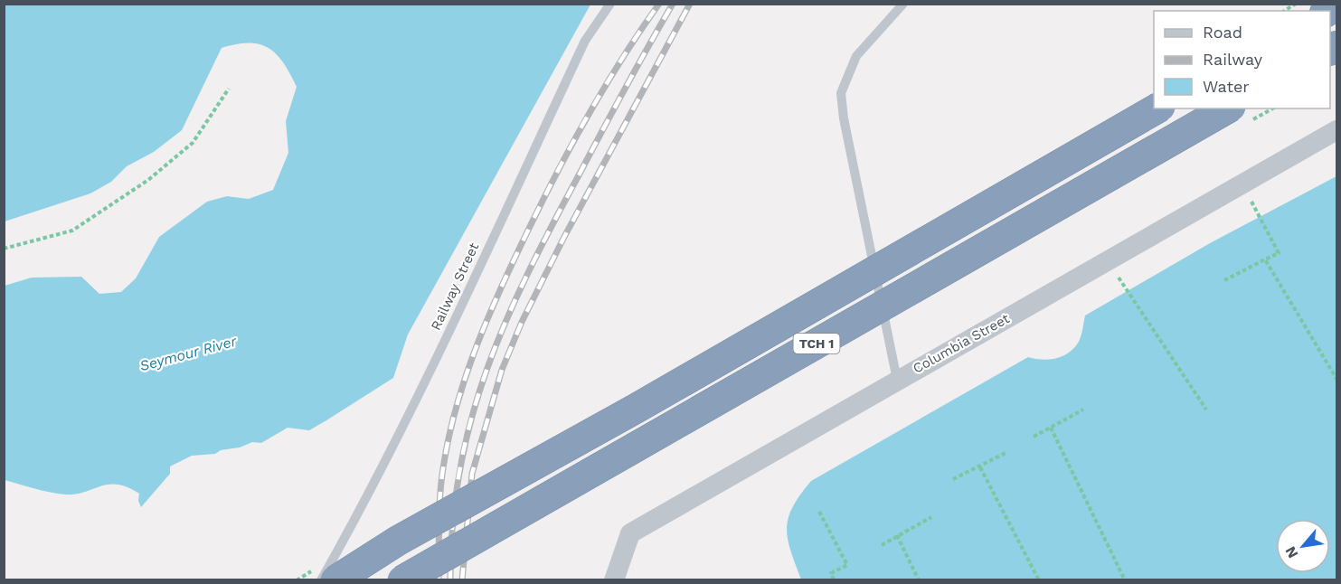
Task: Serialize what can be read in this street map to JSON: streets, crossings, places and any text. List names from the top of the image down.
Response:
{
  "streets": {
    "highway": ["TCH 1"],
    "street": ["Columbia Street"],
    "lane": ["Railway Street"]
  },
  "water": ["Seymour River"],
  "legend": ["Road", "Railway", "Water"],
  "north": "bottom left"
}
